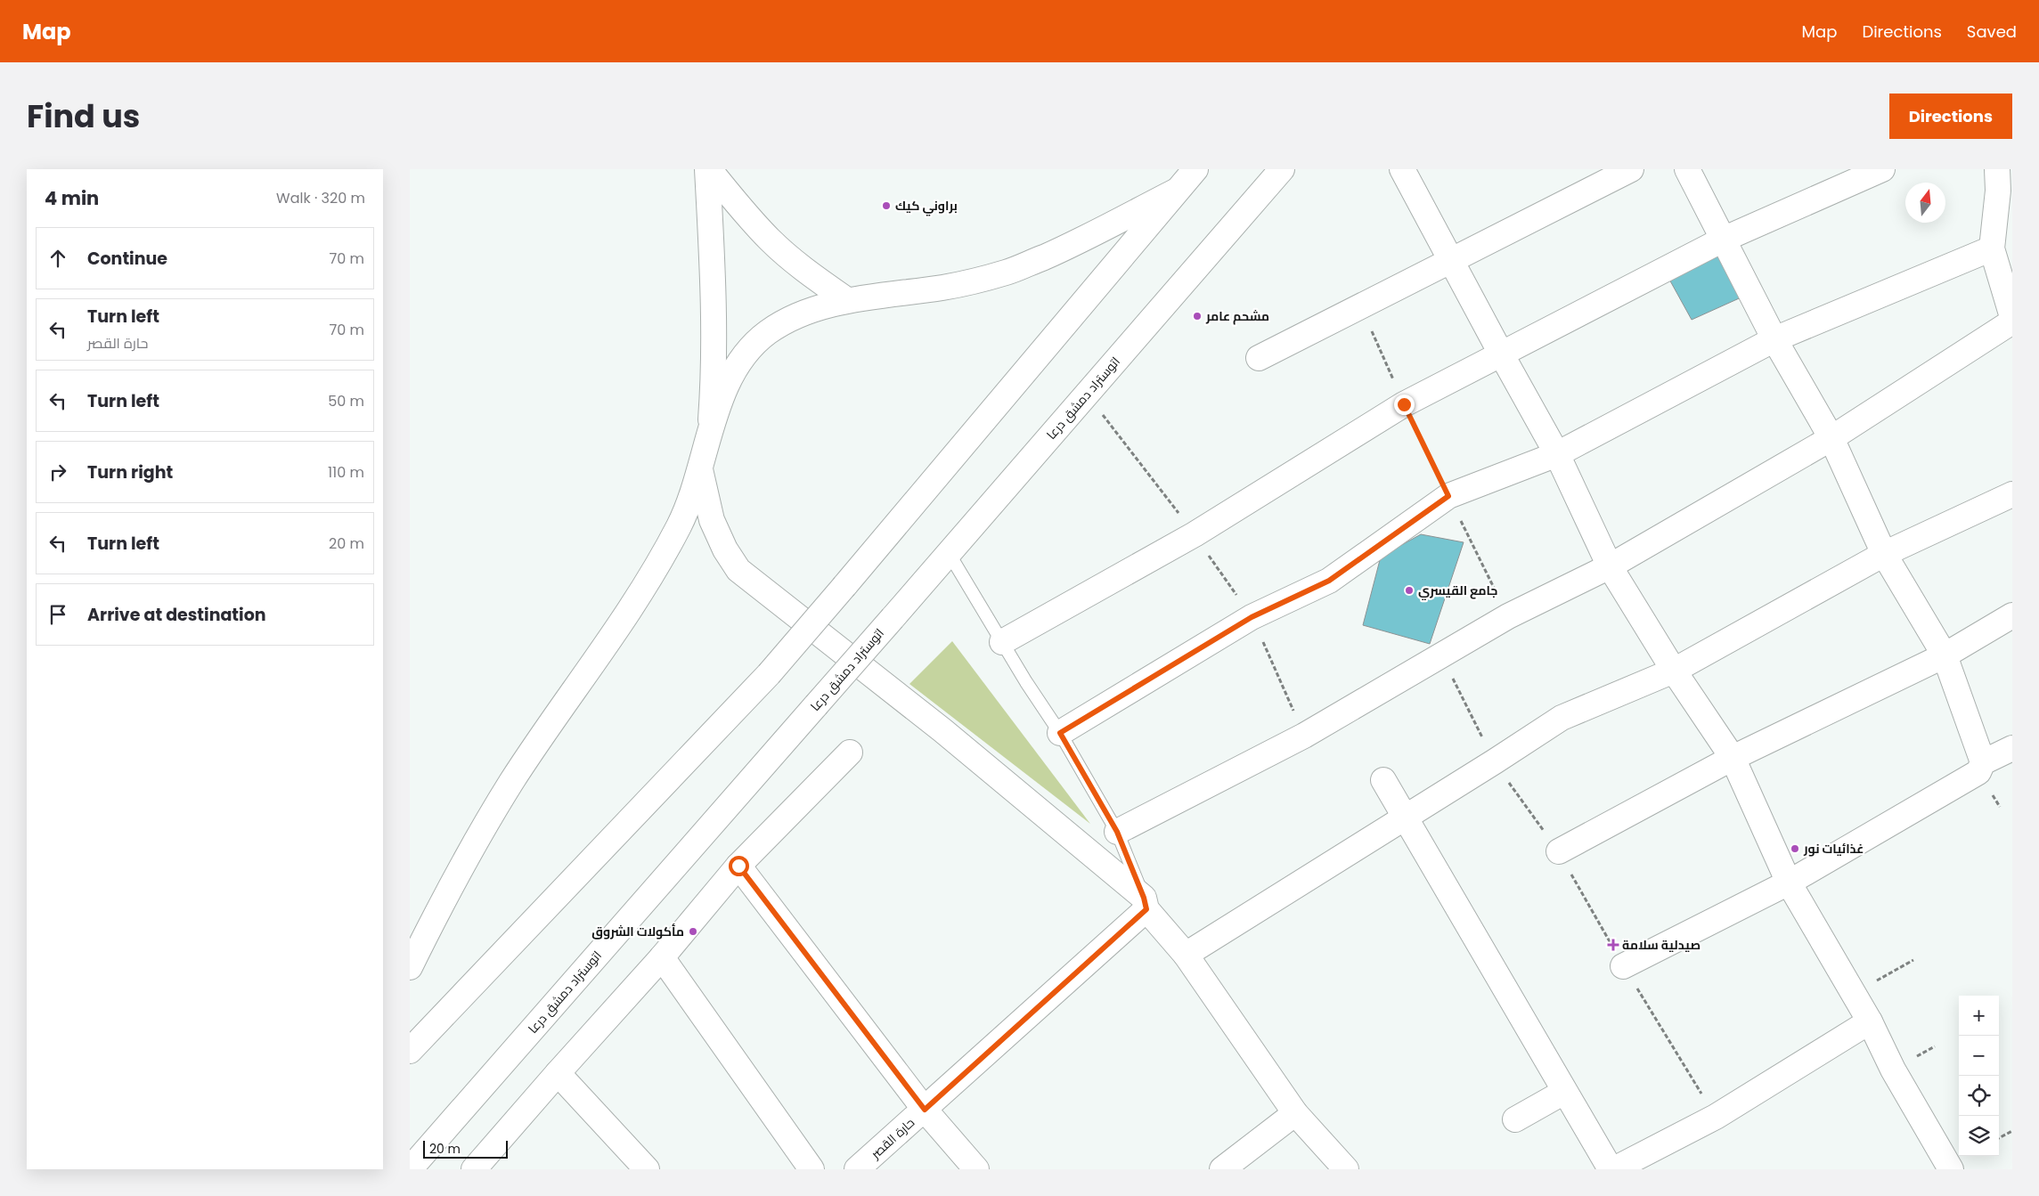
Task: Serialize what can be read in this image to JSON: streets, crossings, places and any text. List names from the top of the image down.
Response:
{
  "streets": {
    "main road": ["اتوستراد دمشق درعا", "حارة القصر"]
  },
  "places": {
    "other": [
      "براوني كيك",
      "مشحم عامر",
      "جامع القيسري",
      "غذائيات نور",
      "مأكولات الشروق"
    ],
    "health": ["صيدلية سلامة"]
  },
  "scale_bar": "20 m",
  "north": "top",
  "page": {
    "header": "Map",
    "nav": ["Map", "Directions", "Saved"],
    "title": "Find us",
    "buttons": "Directions",
    "heading": ["4 min", "Walk · 320 m"],
    "list": [
      ["Continue", "70 m"],
      ["Turn left", "حارة القصر", "70 m"],
      ["Turn left", "50 m"],
      ["Turn right", "110 m"],
      ["Turn left", "20 m"],
      "Arrive at destination"
    ],
    "map_buttons": ["+", "−"],
    "scale": "20 m"
  }
}
